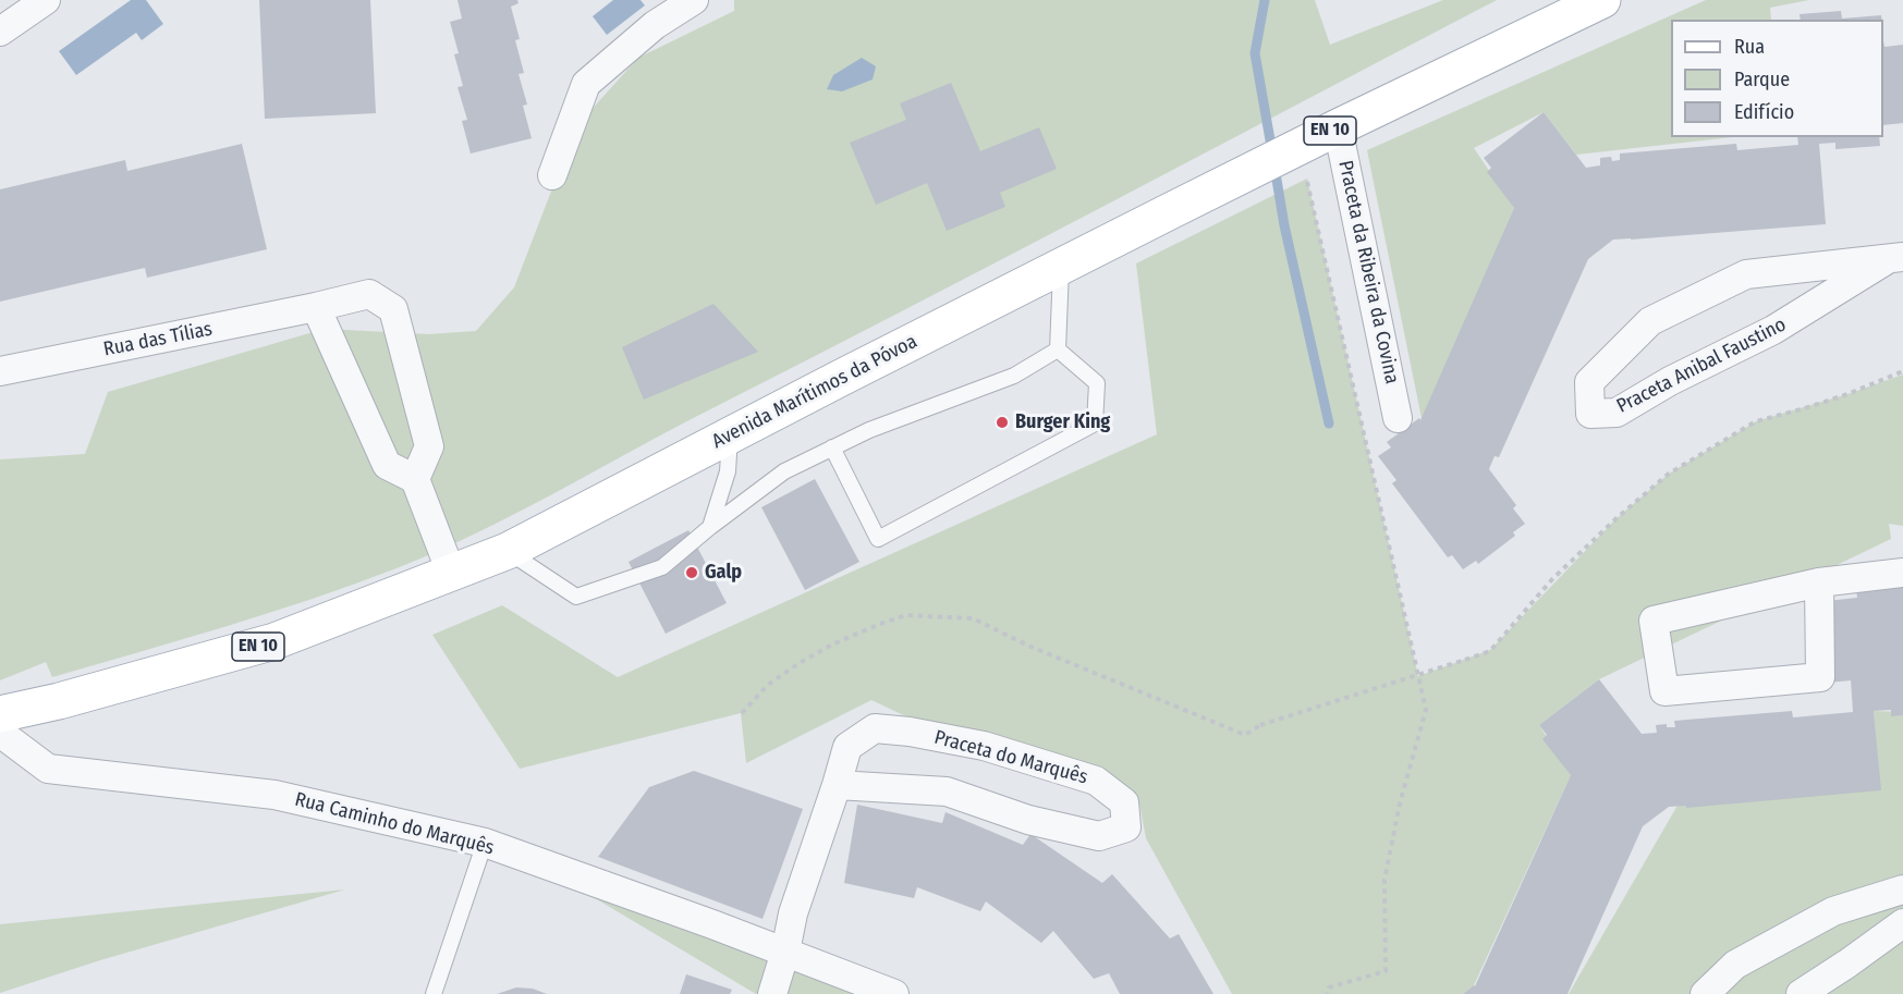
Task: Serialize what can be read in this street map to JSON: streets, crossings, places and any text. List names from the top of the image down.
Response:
{
  "streets": {
    "main road": ["EN 10", "Avenida Marítimos da Póvoa"],
    "street": [
      "Praceta da Ribeira da Covina",
      "Rua das Tílias",
      "Praceta Anibal Faustino",
      "Praceta do Marquês",
      "Rua Caminho do Marquês"
    ]
  },
  "crossings": [
    ["Praceta da Ribeira da Covina", "Avenida Marítimos da Póvoa"],
    ["Praceta do Marquês", "Rua Caminho do Marquês"]
  ],
  "places": ["Burger King", "Galp"],
  "legend": ["Rua", "Parque", "Edifício"]
}
